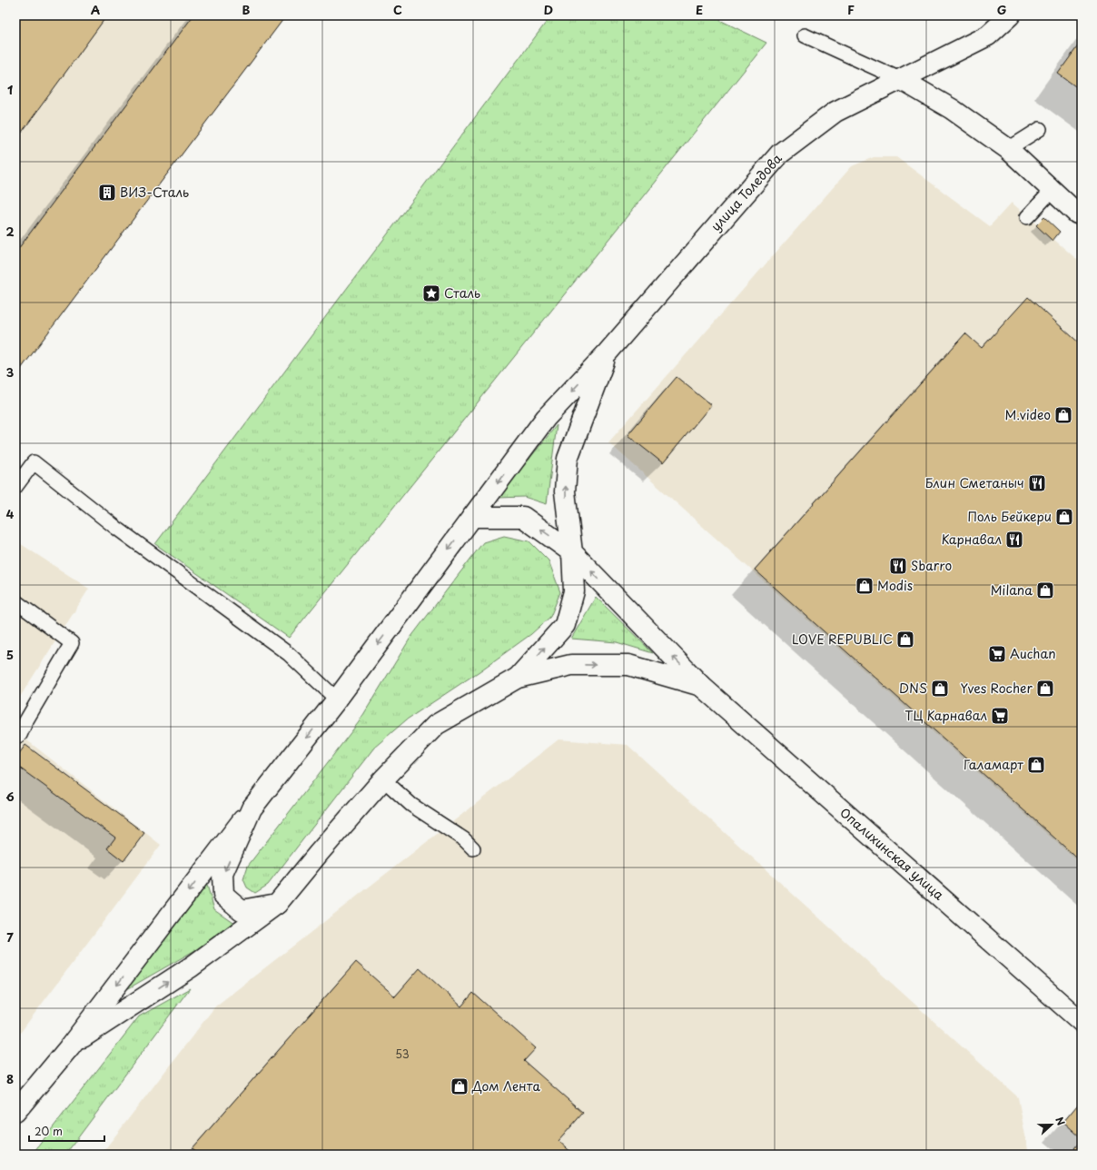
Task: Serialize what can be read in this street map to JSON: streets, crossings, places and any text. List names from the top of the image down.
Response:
{
  "streets": {
    "street": ["улица Толедова", "Опалихинская улица"]
  },
  "crossings": [
    ["улица Толедова", "Опалихинская улица"]
  ],
  "one_way": ["Опалихинская улица"],
  "places": {
    "building": ["ВИЗ-Сталь"],
    "place": ["Сталь"],
    "shop": [
      "M.video",
      "Поль Бейкери",
      "Modis",
      "Milana",
      "LOVE REPUBLIC",
      "DNS",
      "Yves Rocher",
      "Галамарт",
      "Дом Лента"
    ],
    "restaurant": ["Блин Сметаныч", "Карнавал", "Sbarro"],
    "supermarket": ["Auchan", "ТЦ Карнавал"]
  },
  "house_numbers": ["53"],
  "scale_bar": "20 m",
  "north": "right",
  "grid": {
    "columns": [
      "A",
      "B",
      "C",
      "D",
      "E",
      "F",
      "G"
    ],
    "rows": [
      "1",
      "2",
      "3",
      "4",
      "5",
      "6",
      "7",
      "8"
    ]
  }
}
